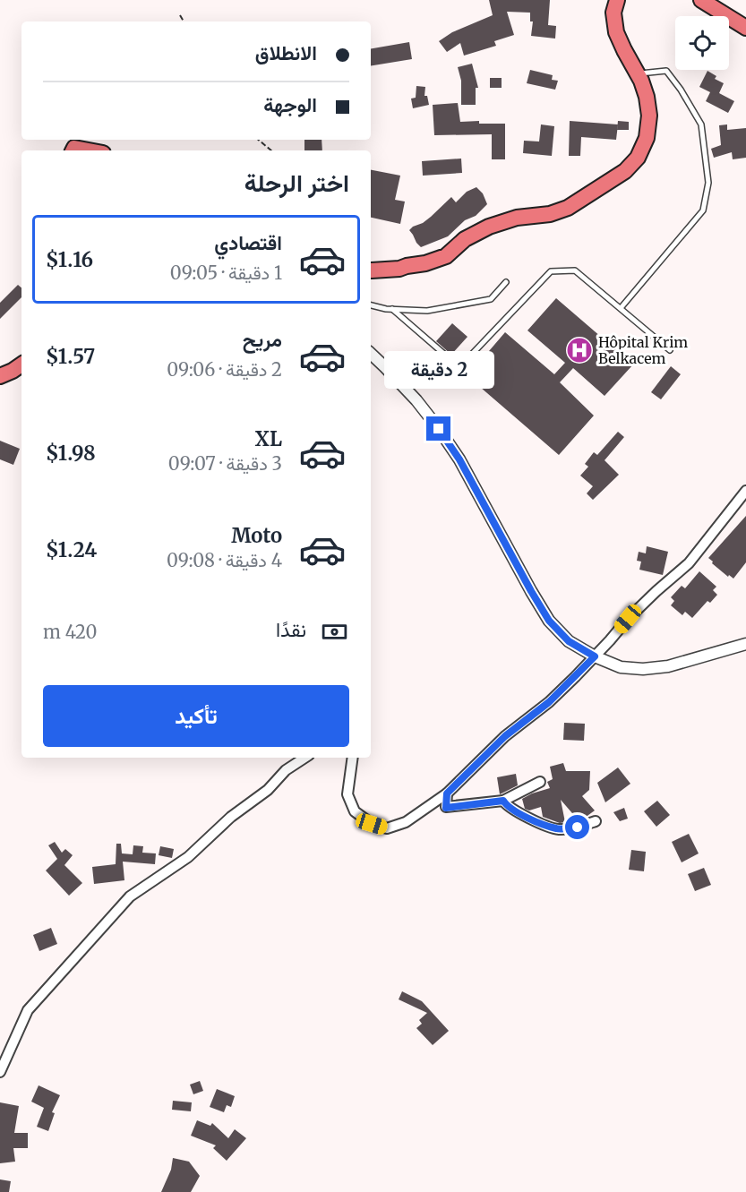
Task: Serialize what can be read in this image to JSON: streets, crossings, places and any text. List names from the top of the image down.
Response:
{
  "places": {
    "hospital": ["Hôpital Krim Belkacem"]
  },
  "page": {
    "banner": ["الانطلاق", "الوجهة"],
    "heading": "اختر الرحلة",
    "list": [
      {
        "name": "اقتصادي",
        "note": "1 دقيقة · 09:05",
        "value": "$1.16"
      },
      {
        "name": "مريح",
        "note": "2 دقيقة · 09:06",
        "value": "$1.57"
      },
      {
        "name": "XL",
        "note": "3 دقيقة · 09:07",
        "value": "$1.98"
      },
      {
        "name": "Moto",
        "note": "4 دقيقة · 09:08",
        "value": "$1.24"
      }
    ],
    "bubble": "2 دقيقة",
    "pay": ["نقدًا", "420 m"],
    "buttons": "تأكيد"
  }
}
